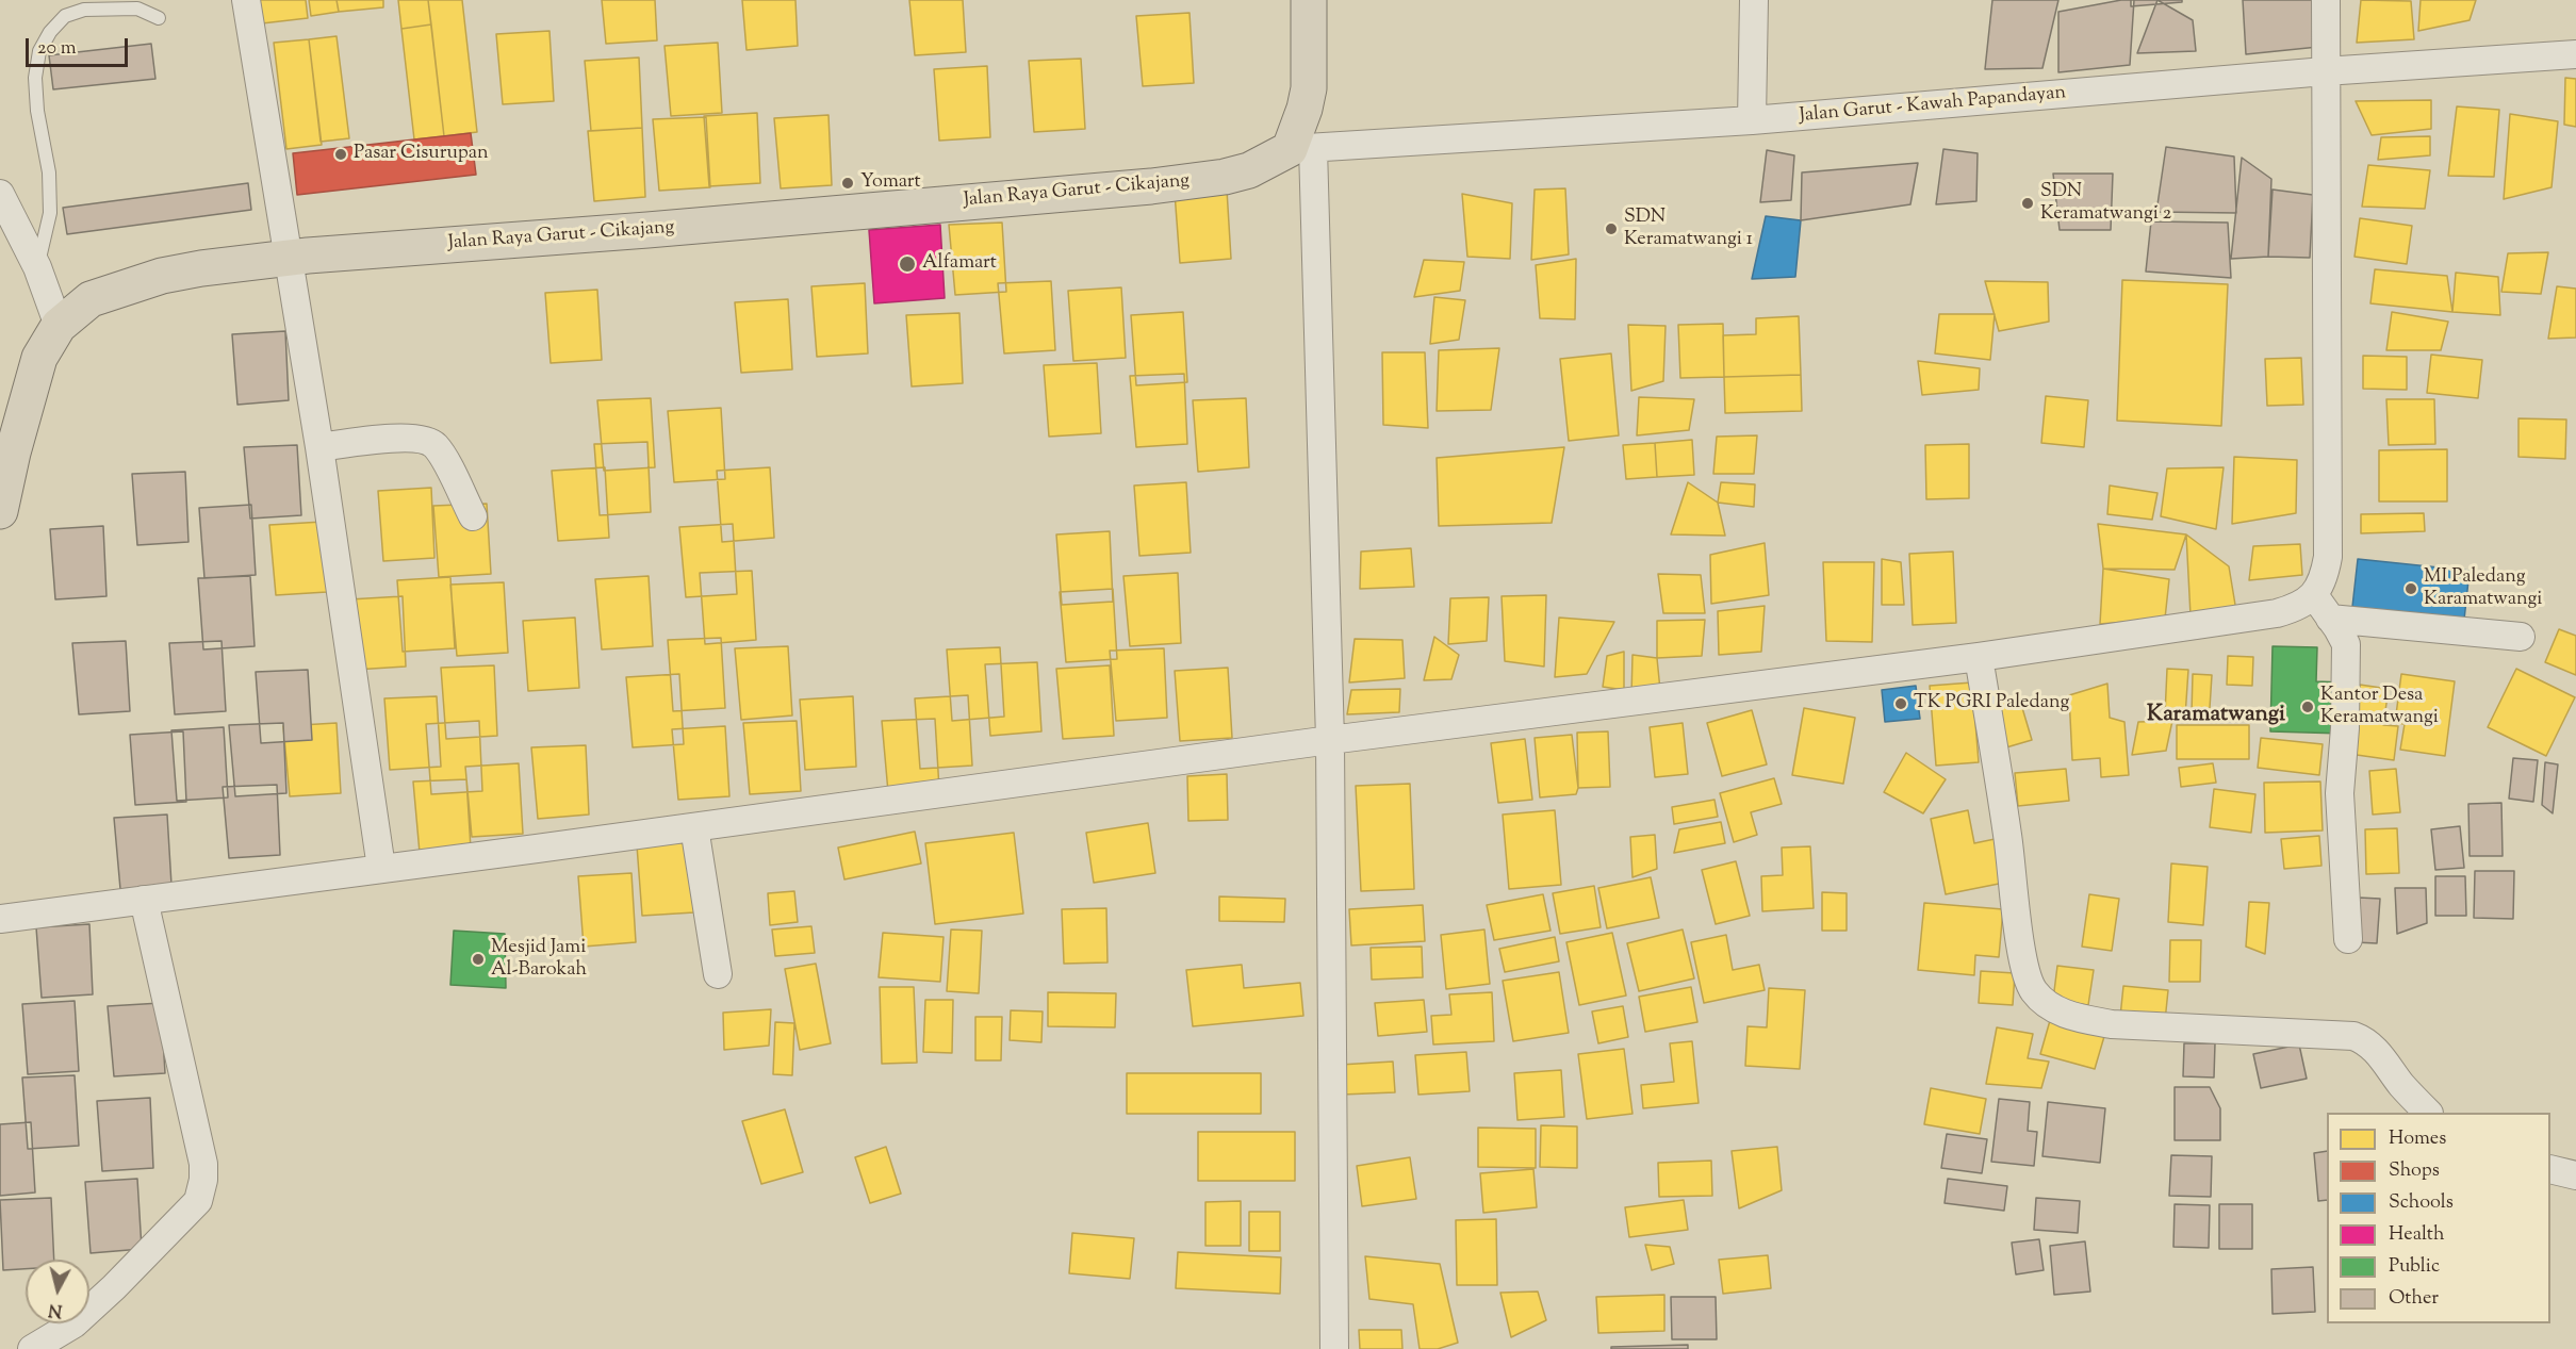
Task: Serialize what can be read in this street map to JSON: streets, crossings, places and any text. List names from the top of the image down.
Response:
{
  "streets": {
    "main road": ["Jalan Raya Garut - Cikajang"],
    "street": ["Jalan Garut - Kawah Papandayan"]
  },
  "crossings": [
    ["Jalan Garut - Kawah Papandayan", "Jalan Raya Garut - Cikajang"]
  ],
  "districts": ["Karamatwangi"],
  "places": [
    "Pasar Cisurupan",
    "Yomart",
    "SDN Keramatwangi 2",
    "SDN Keramatwangi 1",
    "Alfamart",
    "MI Paledang Karamatwangi",
    "TK PGRI Paledang",
    "Kantor Desa Keramatwangi",
    "Mesjid Jami Al-Barokah"
  ],
  "legend": [
    "Homes",
    "Shops",
    "Schools",
    "Health",
    "Public",
    "Other"
  ],
  "scale_bar": "20 m",
  "north": "bottom"
}
